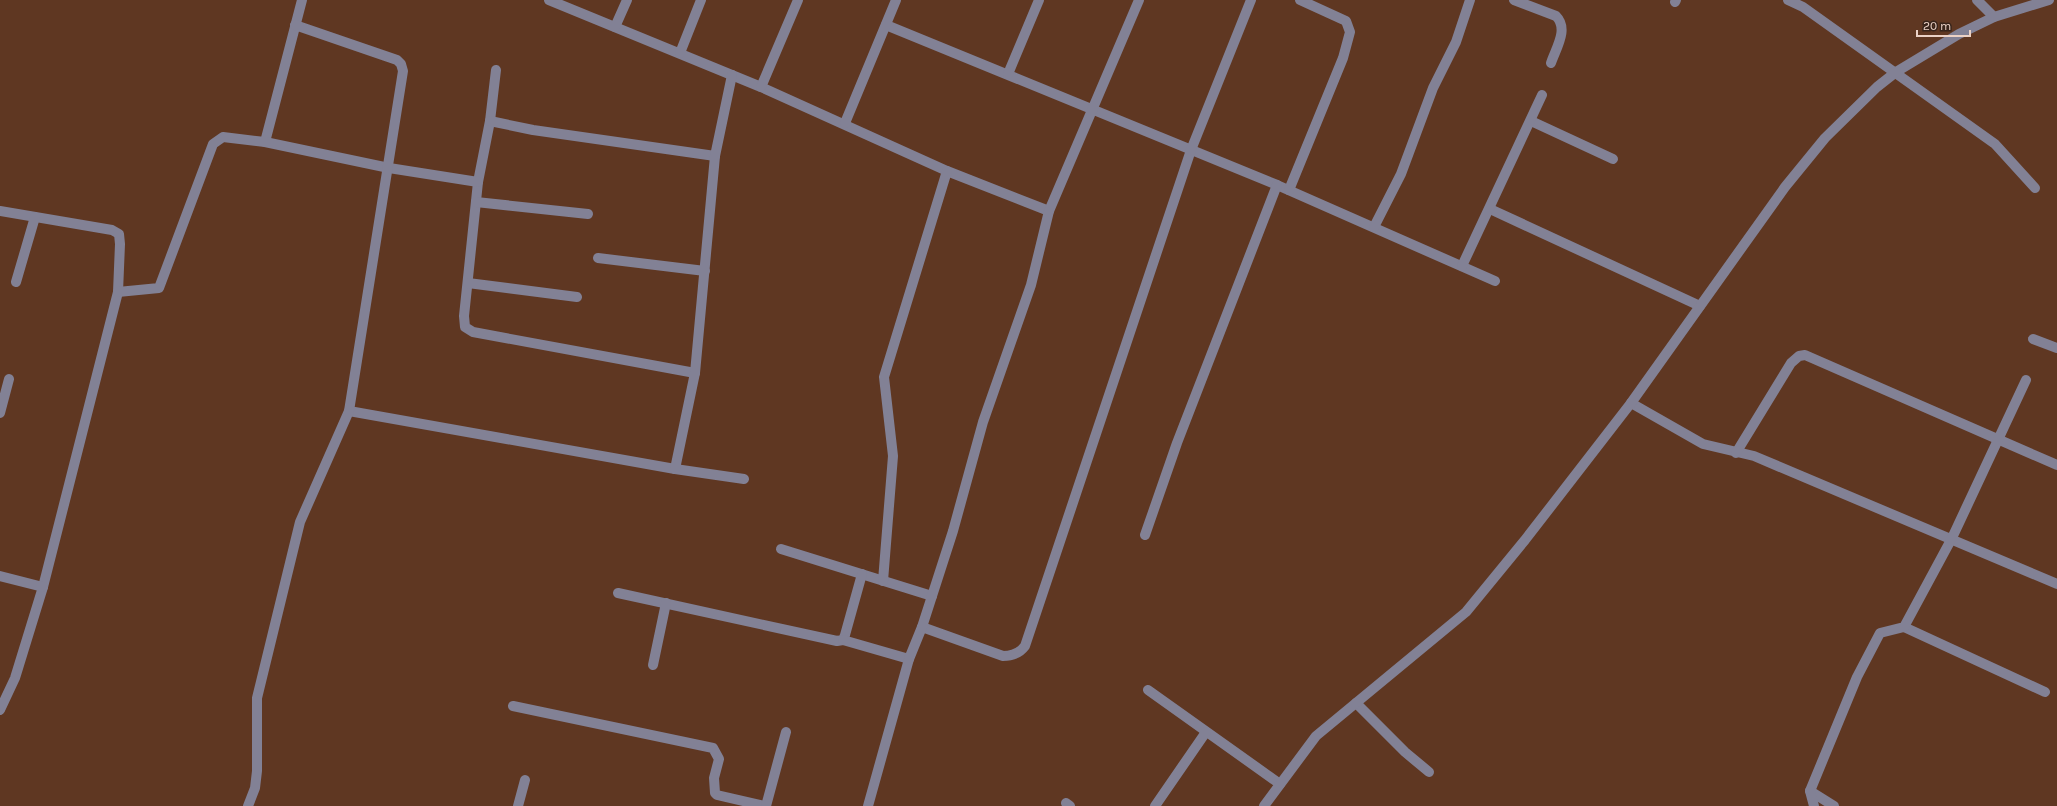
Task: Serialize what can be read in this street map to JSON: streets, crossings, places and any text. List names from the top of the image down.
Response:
{
  "scale_bar": "20 m"
}
